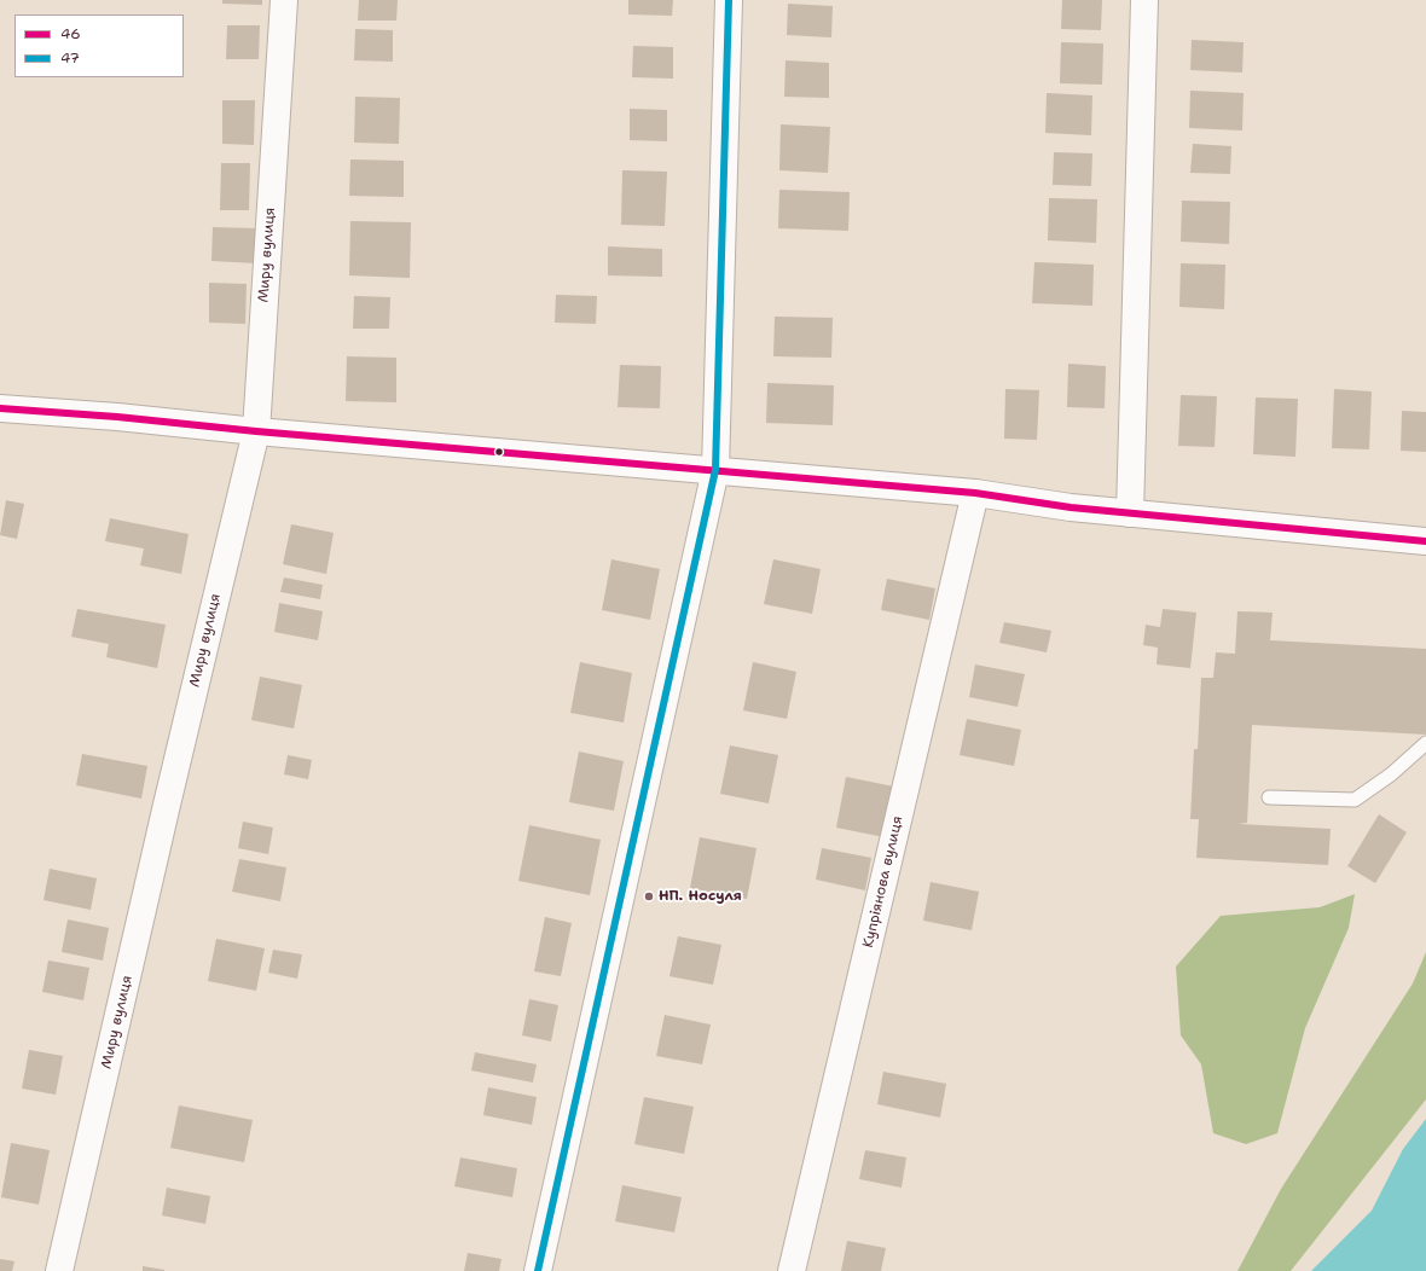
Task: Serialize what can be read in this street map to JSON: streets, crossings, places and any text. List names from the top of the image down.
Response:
{
  "streets": {
    "street": ["Миру вулиця", "Купріянова вулиця"]
  },
  "places": ["НП. Носуля"],
  "lines": ["transit line 47", "transit line 46"],
  "legend": ["46", "47"]
}
